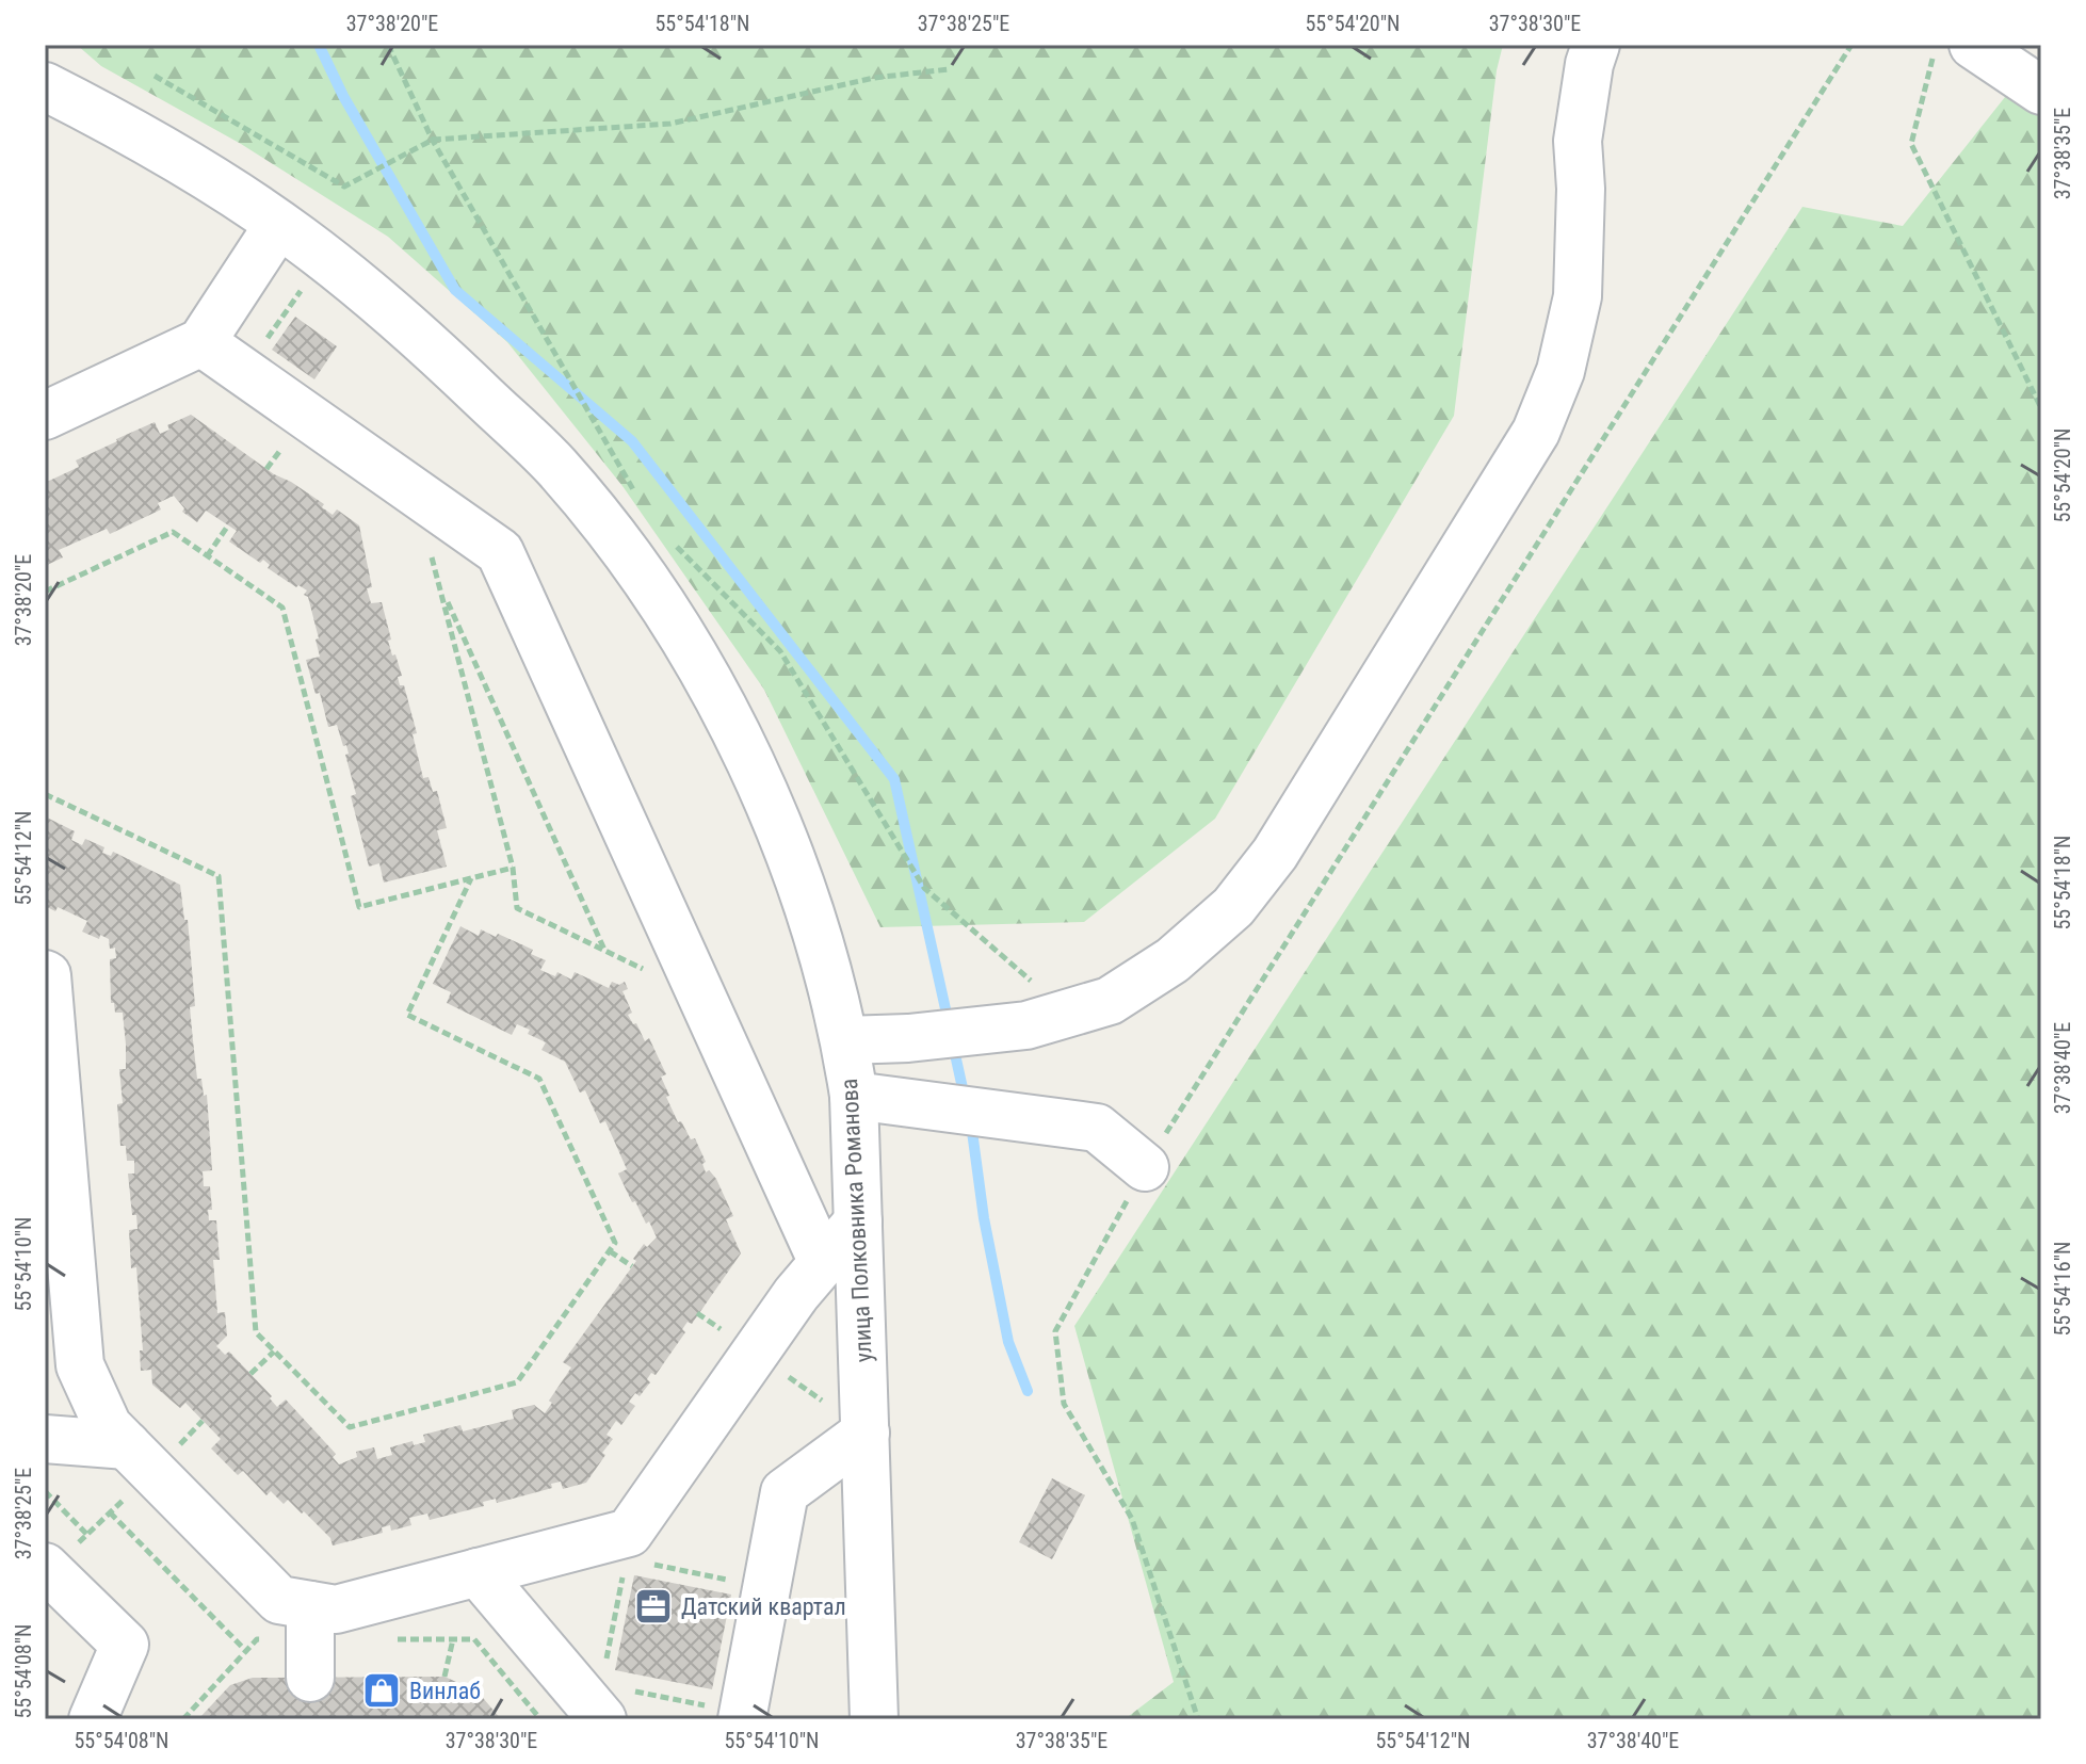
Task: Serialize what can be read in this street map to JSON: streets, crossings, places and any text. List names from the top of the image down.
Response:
{
  "streets": {
    "street": ["улица Полковника Романова"]
  },
  "places": {
    "office": ["Датский квартал"],
    "shop": ["Винлаб"]
  },
  "coordinates": [
    "37°38'20\"E",
    "55°54'18\"N",
    "37°38'25\"E",
    "55°54'20\"N",
    "37°38'30\"E",
    "37°38'35\"E",
    "55°54'12\"N",
    "37°38'40\"E",
    "55°54'10\"N",
    "55°54'16\"N",
    "55°54'08\"N"
  ]
}
